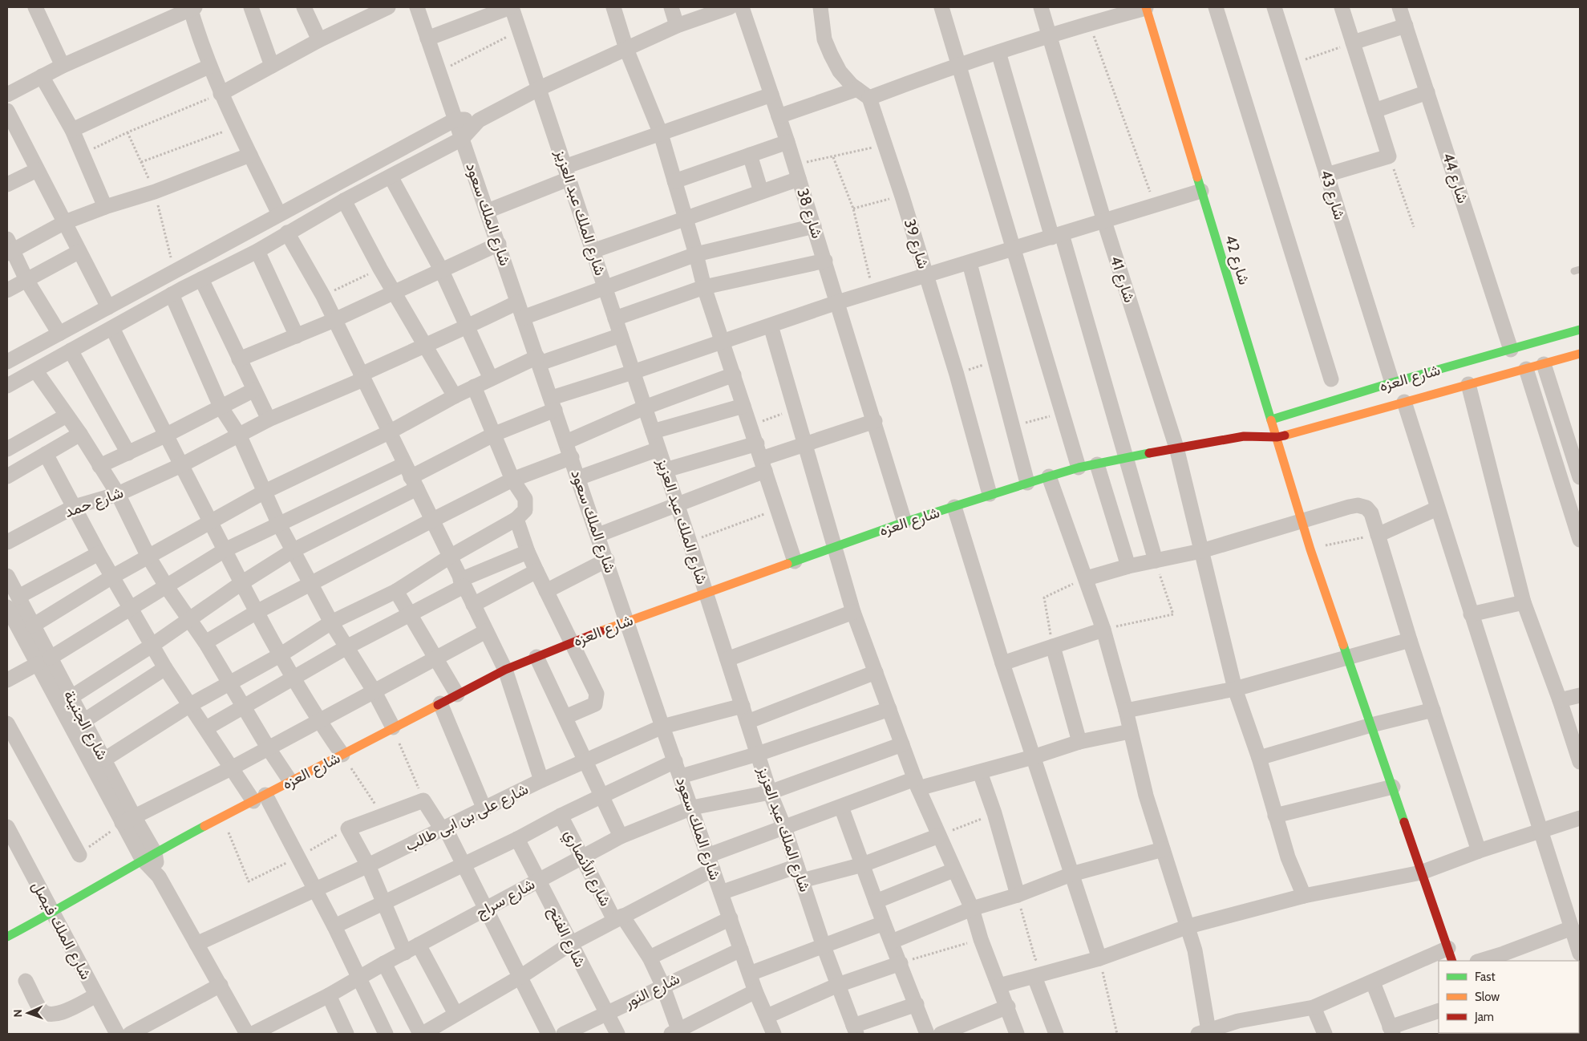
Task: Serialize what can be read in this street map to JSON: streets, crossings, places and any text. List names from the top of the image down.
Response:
{
  "streets": {
    "street": [
      "شارع 44",
      "شارع 43",
      "شارع الملك عبد العزيز",
      "شارع 38",
      "شارع الملك سعود",
      "شارع 39",
      "شارع 42",
      "شارع 41",
      "شارع العزه",
      "شارع حمد",
      "شارع الجنينة",
      "شارع على بن ابى طالب",
      "شارع الأنصاري",
      "شارع سراج",
      "شارع الملك فيصل",
      "شارع الفتح",
      "شارع النور"
    ]
  },
  "crossings": [
    ["شارع 44", "شارع العزه"],
    ["شارع 43", "شارع العزه"],
    ["شارع الملك عبد العزيز", "شارع العزه"],
    ["شارع الملك عبد العزيز", "شارع على بن ابى طالب"],
    ["شارع الملك عبد العزيز", "شارع سراج"],
    ["شارع 38", "شارع العزه"],
    ["شارع الملك سعود", "شارع العزه"],
    ["شارع الملك سعود", "شارع حمد"],
    ["شارع الملك سعود", "شارع على بن ابى طالب"],
    ["شارع الملك سعود", "شارع سراج"],
    ["شارع الملك سعود", "شارع النور"],
    ["شارع 39", "شارع العزه"],
    ["شارع 42", "شارع العزه"],
    ["شارع 41", "شارع العزه"],
    ["شارع العزه", "شارع الجنينة"],
    ["شارع العزه", "شارع الملك فيصل"],
    ["شارع الجنينة", "شارع على بن ابى طالب"],
    ["شارع الأنصاري", "شارع سراج"],
    ["شارع الأنصاري", "شارع النور"],
    ["شارع سراج", "شارع الفتح"],
    ["شارع الفتح", "شارع النور"]
  ],
  "legend": ["Fast", "Slow", "Jam"],
  "north": "left"
}
